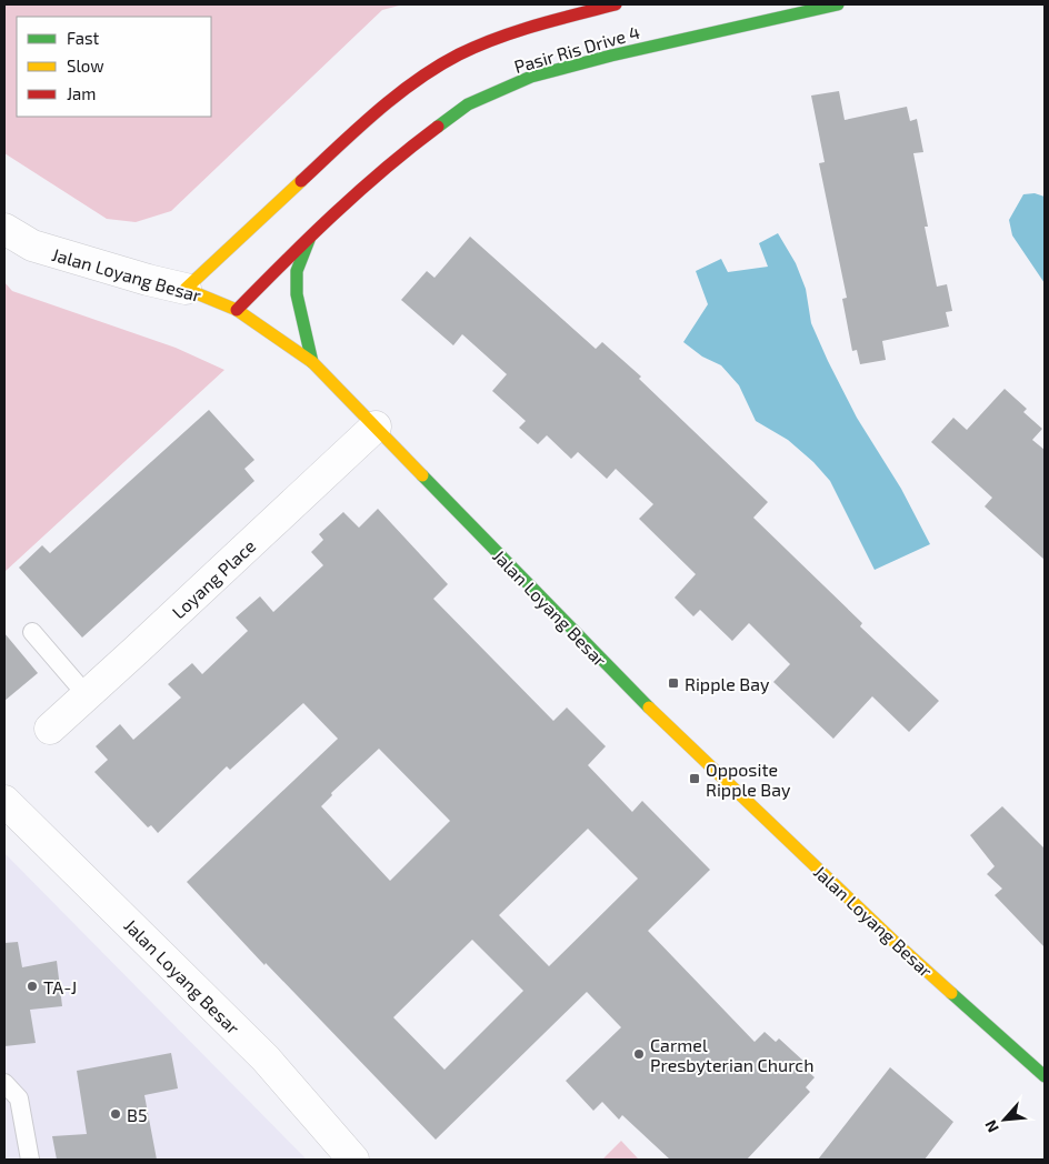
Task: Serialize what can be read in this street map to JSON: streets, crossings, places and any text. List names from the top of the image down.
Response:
{
  "streets": {
    "street": ["Pasir Ris Drive 4", "Jalan Loyang Besar", "Loyang Place"]
  },
  "crossings": [
    ["Pasir Ris Drive 4", "Jalan Loyang Besar"],
    ["Jalan Loyang Besar", "Loyang Place"]
  ],
  "places": {
    "transit": ["Ripple Bay", "Opposite Ripple Bay"],
    "other": ["TA-J", "Carmel Presbyterian Church", "B5"]
  },
  "legend": ["Fast", "Slow", "Jam"],
  "north": "bottom left"
}
